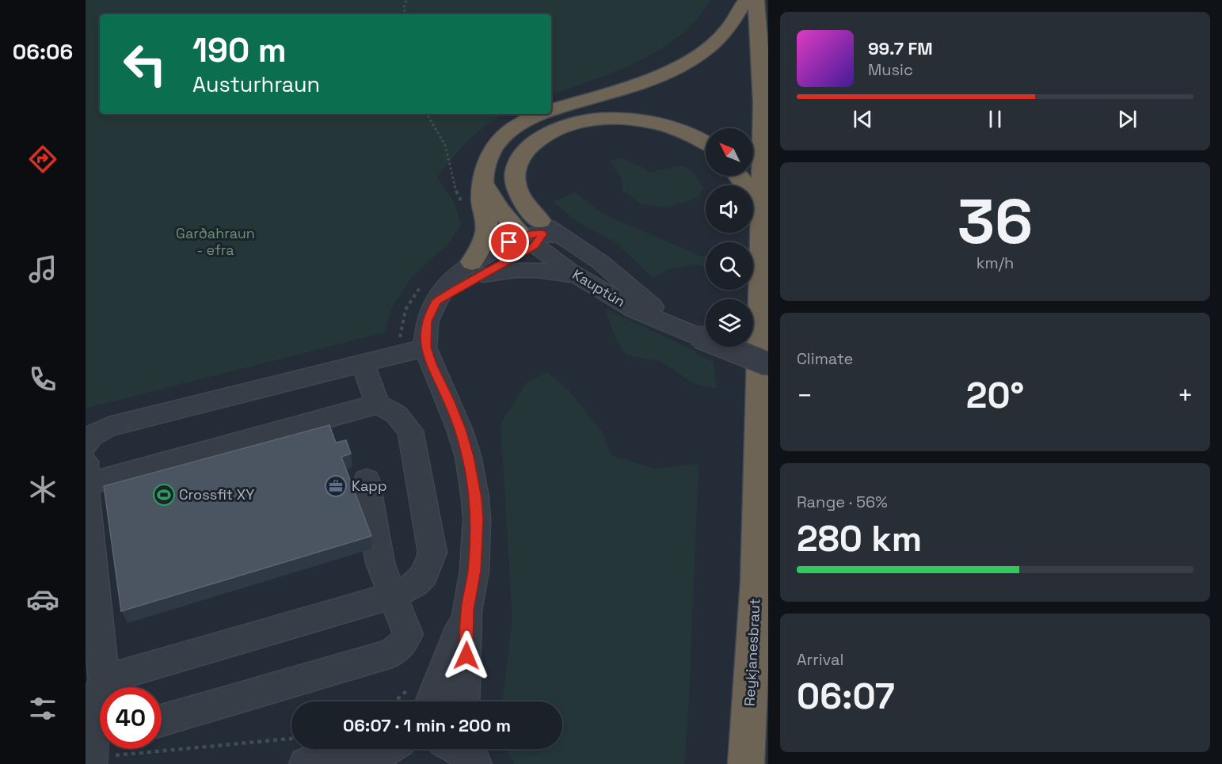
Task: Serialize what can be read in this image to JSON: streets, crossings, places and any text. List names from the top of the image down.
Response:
{
  "streets": {
    "highway": ["Reykjanesbraut"],
    "street": ["Kauptún"]
  },
  "parks": ["Garðahraun - efra"],
  "places": {
    "office": ["Kapp"],
    "sports": ["Crossfit XY"]
  },
  "north": "top left",
  "page": {
    "tabs": "06:06",
    "turn": ["190 m", "Austurhraun"],
    "song": ["99.7 FM", "Music"],
    "tile": [
      ["36", "km/h"],
      "Climate",
      ["Range · 56%", "280 km"],
      ["Arrival", "06:07"]
    ],
    "heat": ["−", "20°", "+"],
    "limit": "40",
    "trip": "06:07 · 1 min · 200 m"
  }
}
